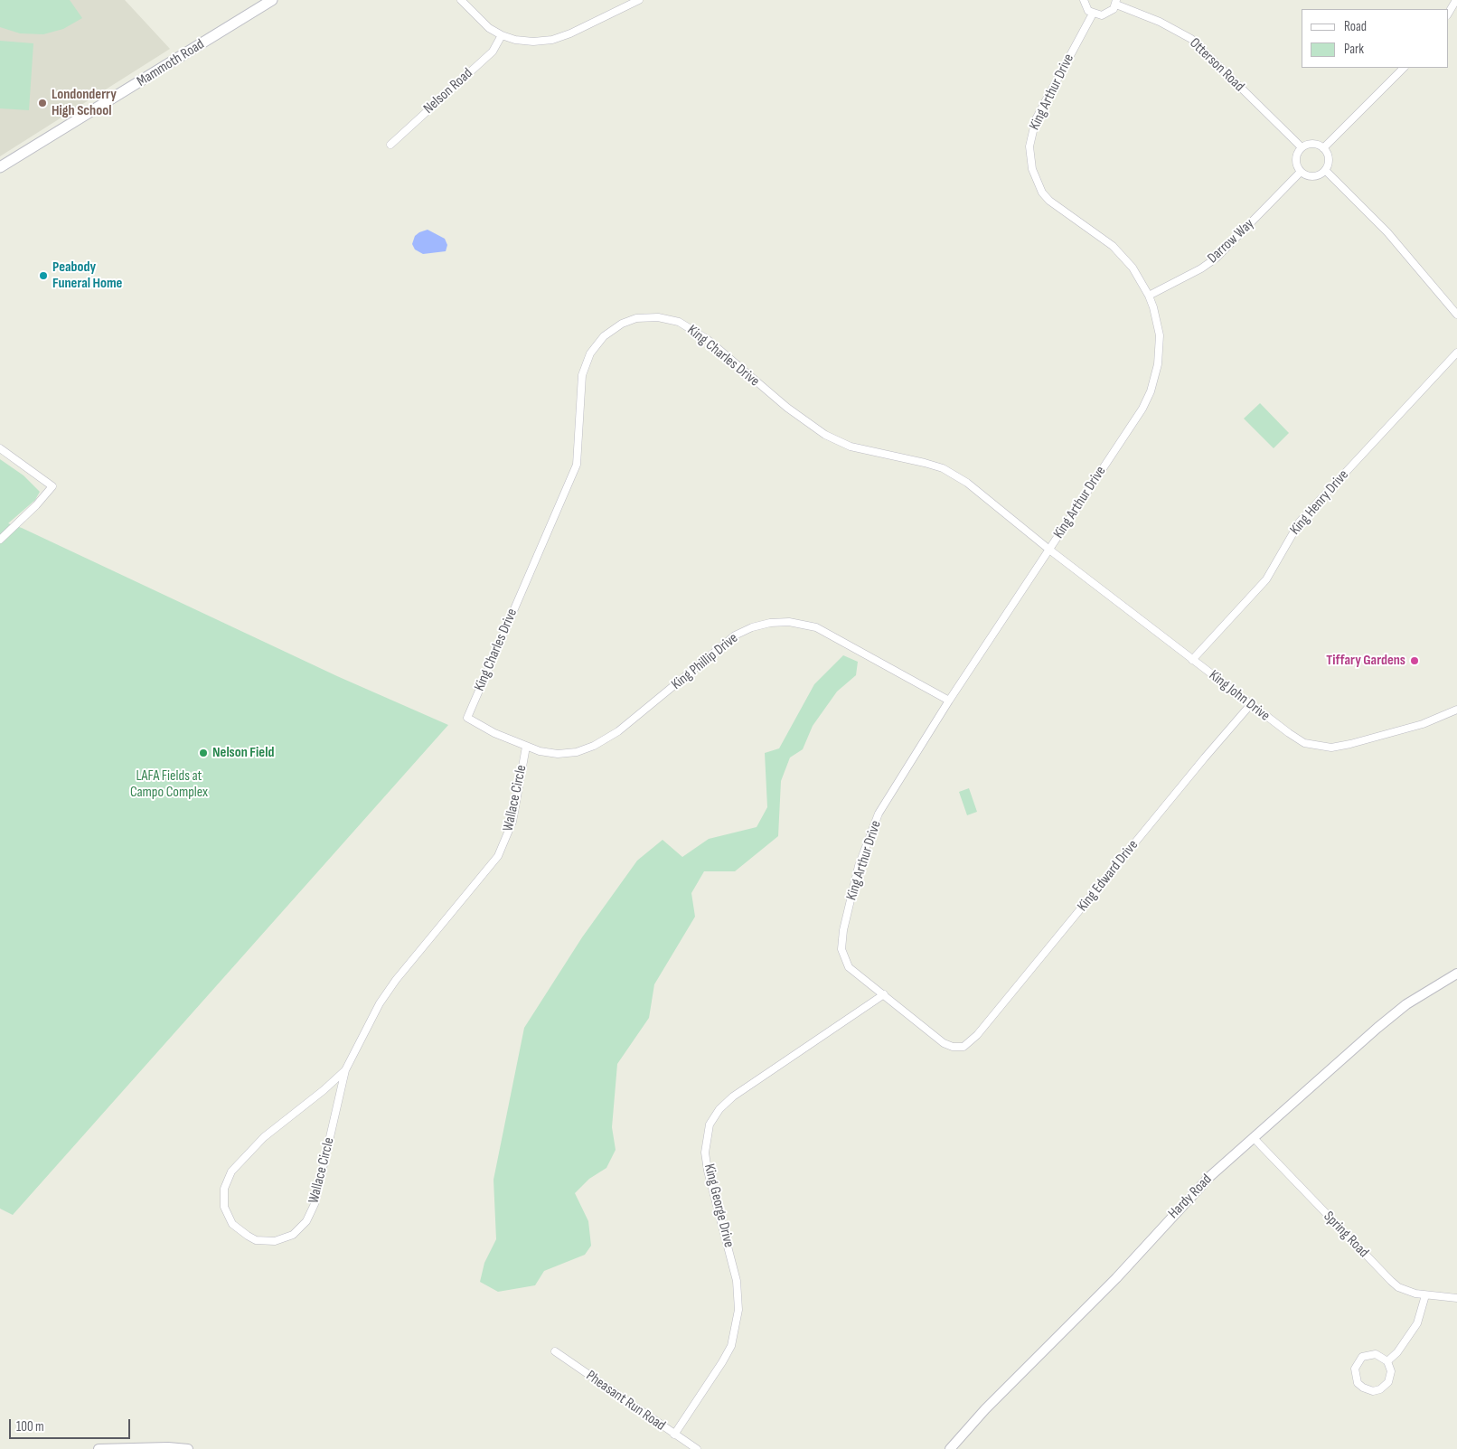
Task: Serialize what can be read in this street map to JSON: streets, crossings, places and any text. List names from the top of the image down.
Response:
{
  "streets": {
    "main road": ["Mammoth Road"],
    "street": [
      "Otterson Road",
      "Nelson Road",
      "King Arthur Drive",
      "Darrow Way",
      "King Charles Drive",
      "King Henry Drive",
      "King Phillip Drive",
      "King John Drive",
      "Wallace Circle",
      "King Edward Drive",
      "Hardy Road",
      "King George Drive",
      "Spring Road",
      "Pheasant Run Road"
    ]
  },
  "crossings": [
    ["Otterson Road", "King Arthur Drive"],
    ["Otterson Road", "Darrow Way"],
    ["King Arthur Drive", "Darrow Way"],
    ["King Arthur Drive", "King Charles Drive"],
    ["King Arthur Drive", "King Phillip Drive"],
    ["King Arthur Drive", "King John Drive"],
    ["King Arthur Drive", "King Edward Drive"],
    ["King Arthur Drive", "King George Drive"],
    ["King Charles Drive", "King Phillip Drive"],
    ["King Charles Drive", "King John Drive"],
    ["King Henry Drive", "King John Drive"],
    ["King Phillip Drive", "Wallace Circle"],
    ["King John Drive", "King Edward Drive"],
    ["Hardy Road", "Spring Road"],
    ["King George Drive", "Pheasant Run Road"]
  ],
  "parks": ["LAFA Fields at Campo Complex"],
  "places": [
    "Londonderry High School",
    "Peabody Funeral Home",
    "Tiffary Gardens",
    "Nelson Field"
  ],
  "legend": ["Road", "Park"],
  "scale_bar": "100 m"
}
